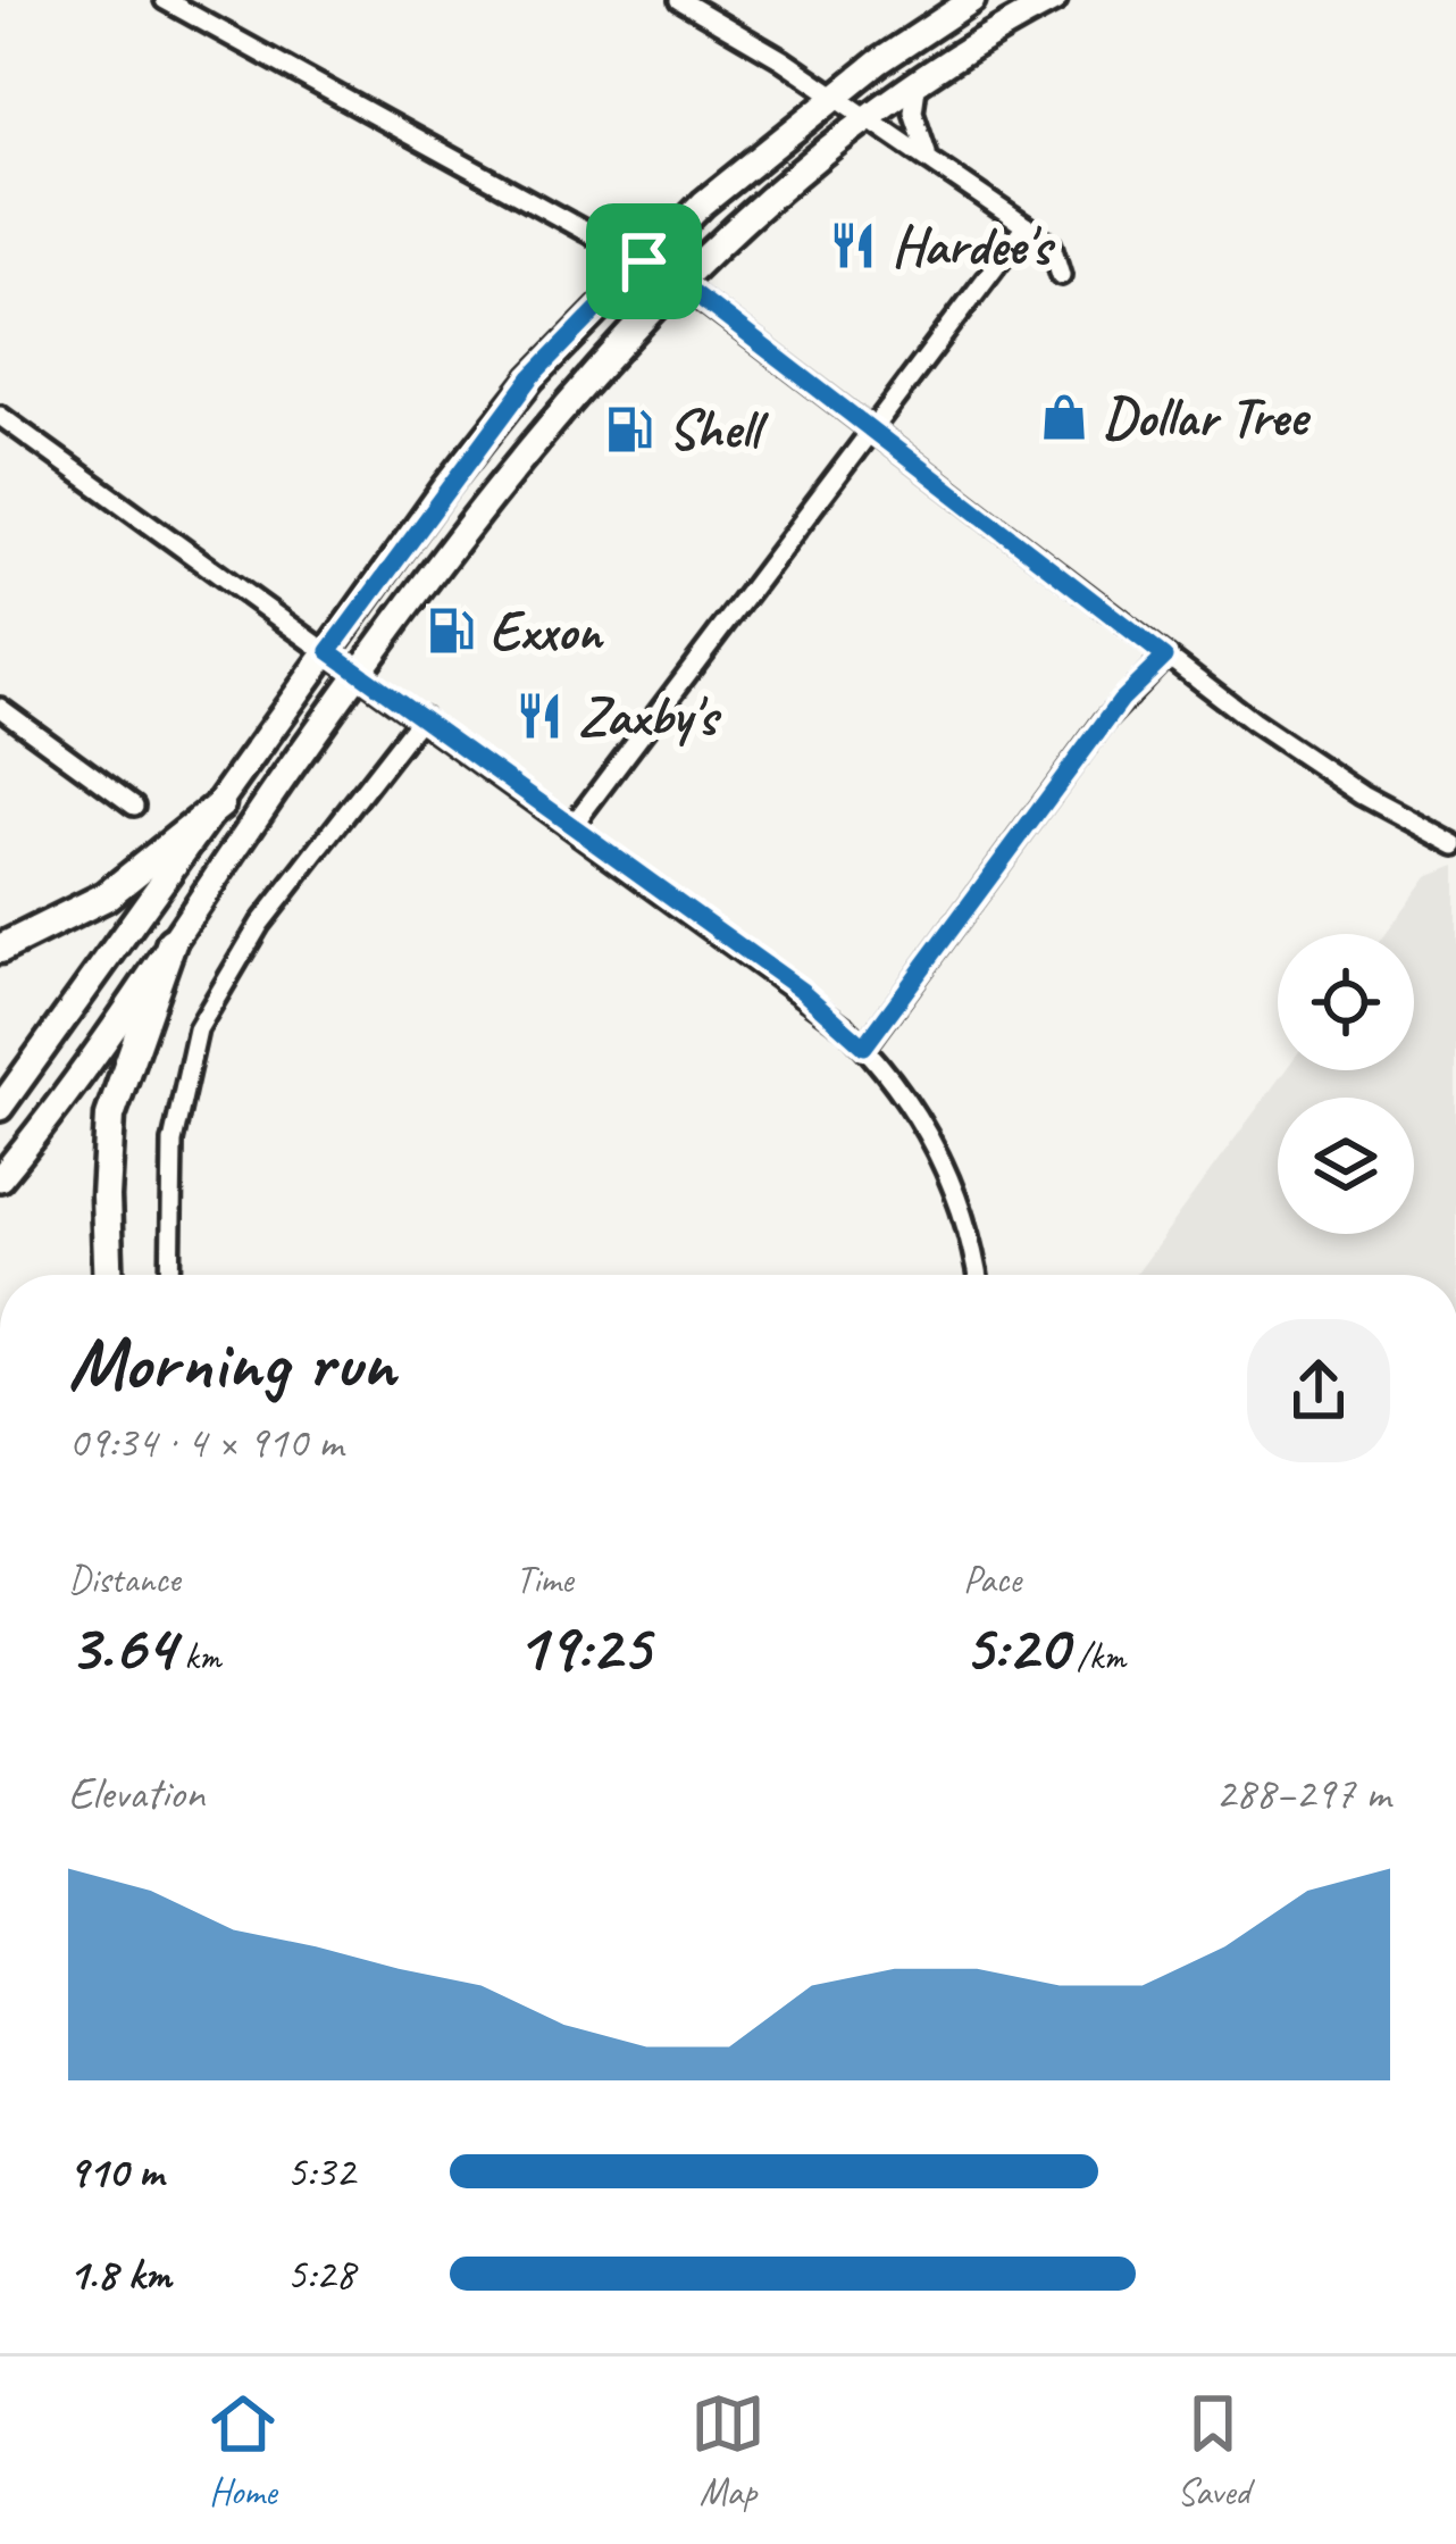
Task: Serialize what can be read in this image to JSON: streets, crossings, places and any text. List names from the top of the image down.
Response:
{
  "places": {
    "restaurant": ["Hardee's", "Zaxby's"],
    "shop": ["Dollar Tree"],
    "fuel station": ["Shell", "Exxon"]
  },
  "page": {
    "heading": ["Morning run", "09:34 · 4 × 910 m"],
    "stats": [
      ["Distance", "3.64 km"],
      ["Time", "19:25"],
      ["Pace", "5:20 /km"]
    ],
    "chart": ["Elevation", "288–297 m"],
    "list": [
      {
        "name": "910 m",
        "note": "5:32"
      },
      {
        "name": "1.8 km",
        "note": "5:28"
      }
    ],
    "tabs": ["Home", "Map", "Saved"]
  }
}
